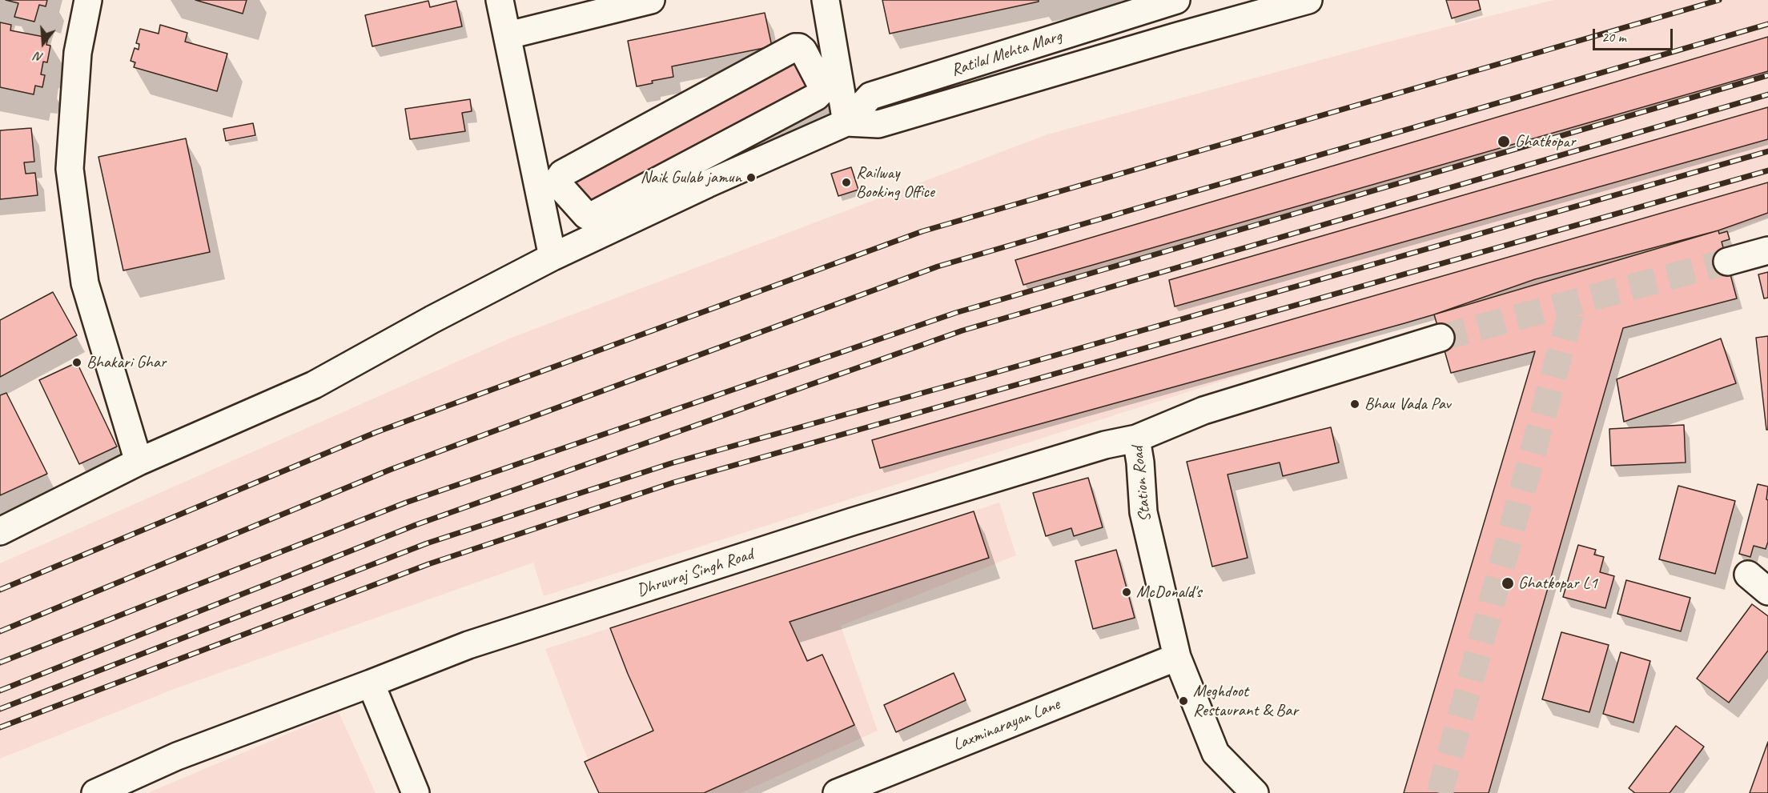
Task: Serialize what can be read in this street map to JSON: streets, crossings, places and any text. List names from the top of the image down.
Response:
{
  "streets": {
    "street": [
      "Ratilal Mehta Marg",
      "Station Road",
      "Dhruvraj Singh Road",
      "Laxminarayan Lane"
    ]
  },
  "crossings": [
    ["Station Road", "Dhruvraj Singh Road"],
    ["Station Road", "Laxminarayan Lane"]
  ],
  "places": [
    "Ghatkopar",
    "Naik Gulab jamun",
    "Railway Booking Office",
    "Bhakari Ghar",
    "Bhau Vada Pav",
    "Ghatkopar L1",
    "McDonald's",
    "Meghdoot Restaurant & Bar"
  ],
  "scale_bar": "20 m",
  "north": "bottom"
}
